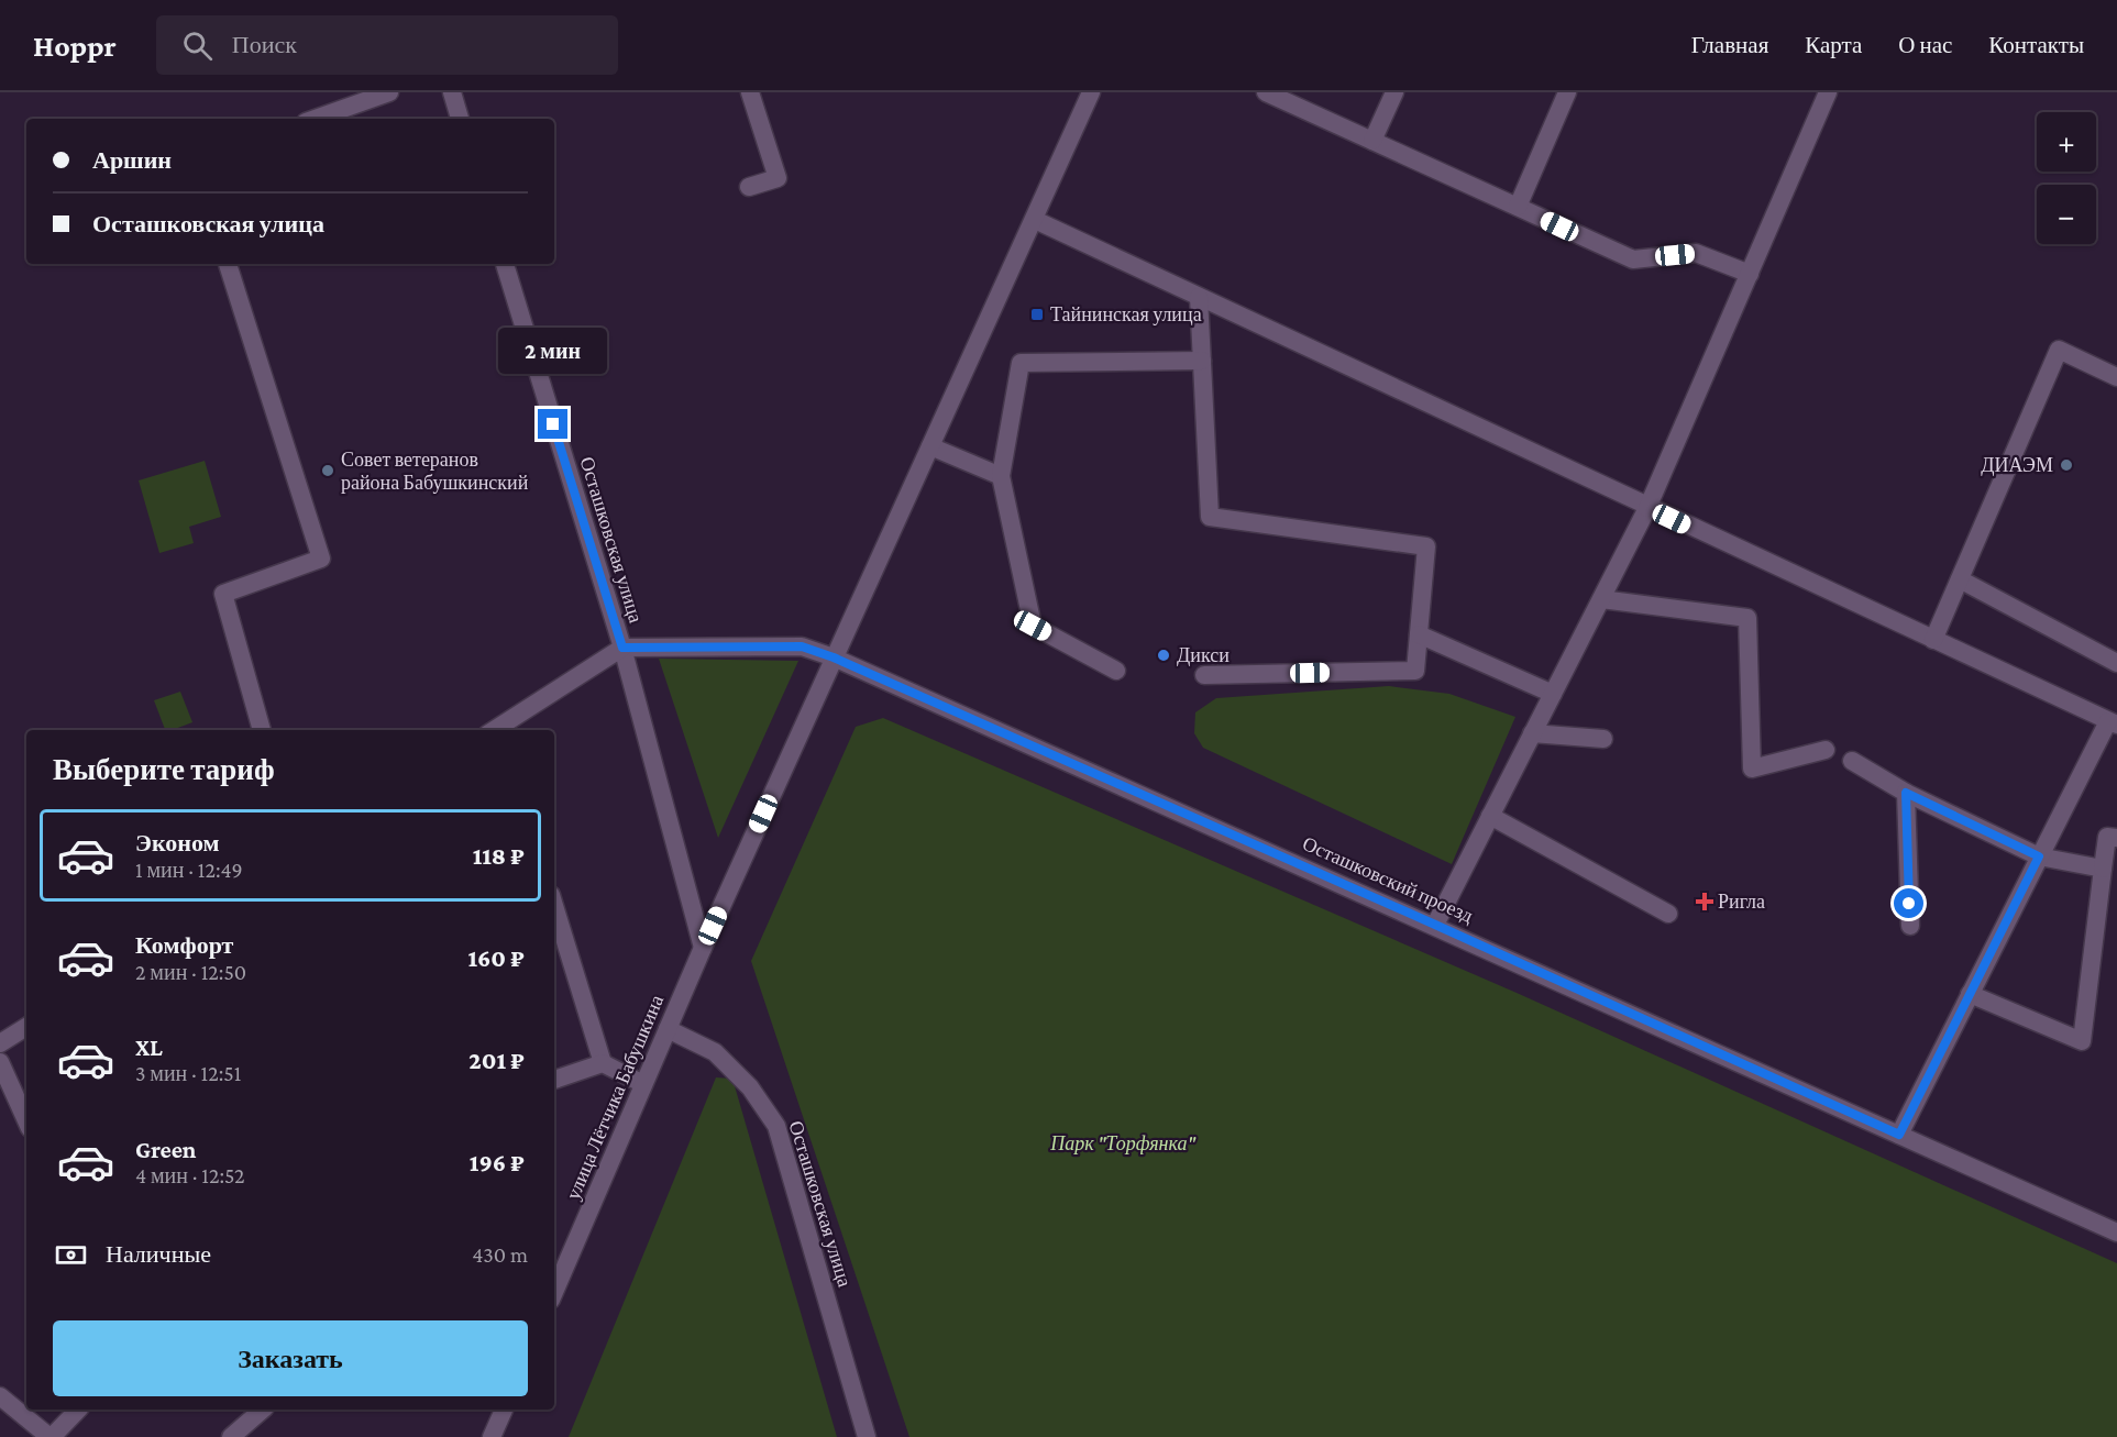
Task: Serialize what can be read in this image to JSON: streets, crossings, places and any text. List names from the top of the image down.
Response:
{
  "streets": {
    "street": ["Осташковская улица", "Осташковский проезд", "улица Лётчика Бабушкина"]
  },
  "crossings": [
    ["Осташковская улица", "Осташковский проезд"],
    ["Осташковская улица", "улица Лётчика Бабушкина"]
  ],
  "parks": ["Парк \"Торфянка\""],
  "places": {
    "transit": ["Тайнинская улица"],
    "other": ["ДИАЭМ", "Совет ветеранов района Бабушкинский", "Дикси"],
    "health": ["Ригла"]
  },
  "page": {
    "header": "Hoppr",
    "search": "Поиск",
    "nav": [
      "Главная",
      "Карта",
      "О нас",
      "Контакты"
    ],
    "map_buttons": ["+", "−"],
    "banner": ["Аршин", "Осташковская улица"],
    "bubble": "2 мин",
    "heading": "Выберите тариф",
    "list": [
      {
        "name": "Эконом",
        "note": "1 мин · 12:49",
        "value": "118 ₽"
      },
      {
        "name": "Комфорт",
        "note": "2 мин · 12:50",
        "value": "160 ₽"
      },
      {
        "name": "XL",
        "note": "3 мин · 12:51",
        "value": "201 ₽"
      },
      {
        "name": "Green",
        "note": "4 мин · 12:52",
        "value": "196 ₽"
      }
    ],
    "pay": ["Наличные", "430 m"],
    "buttons": "Заказать"
  }
}
